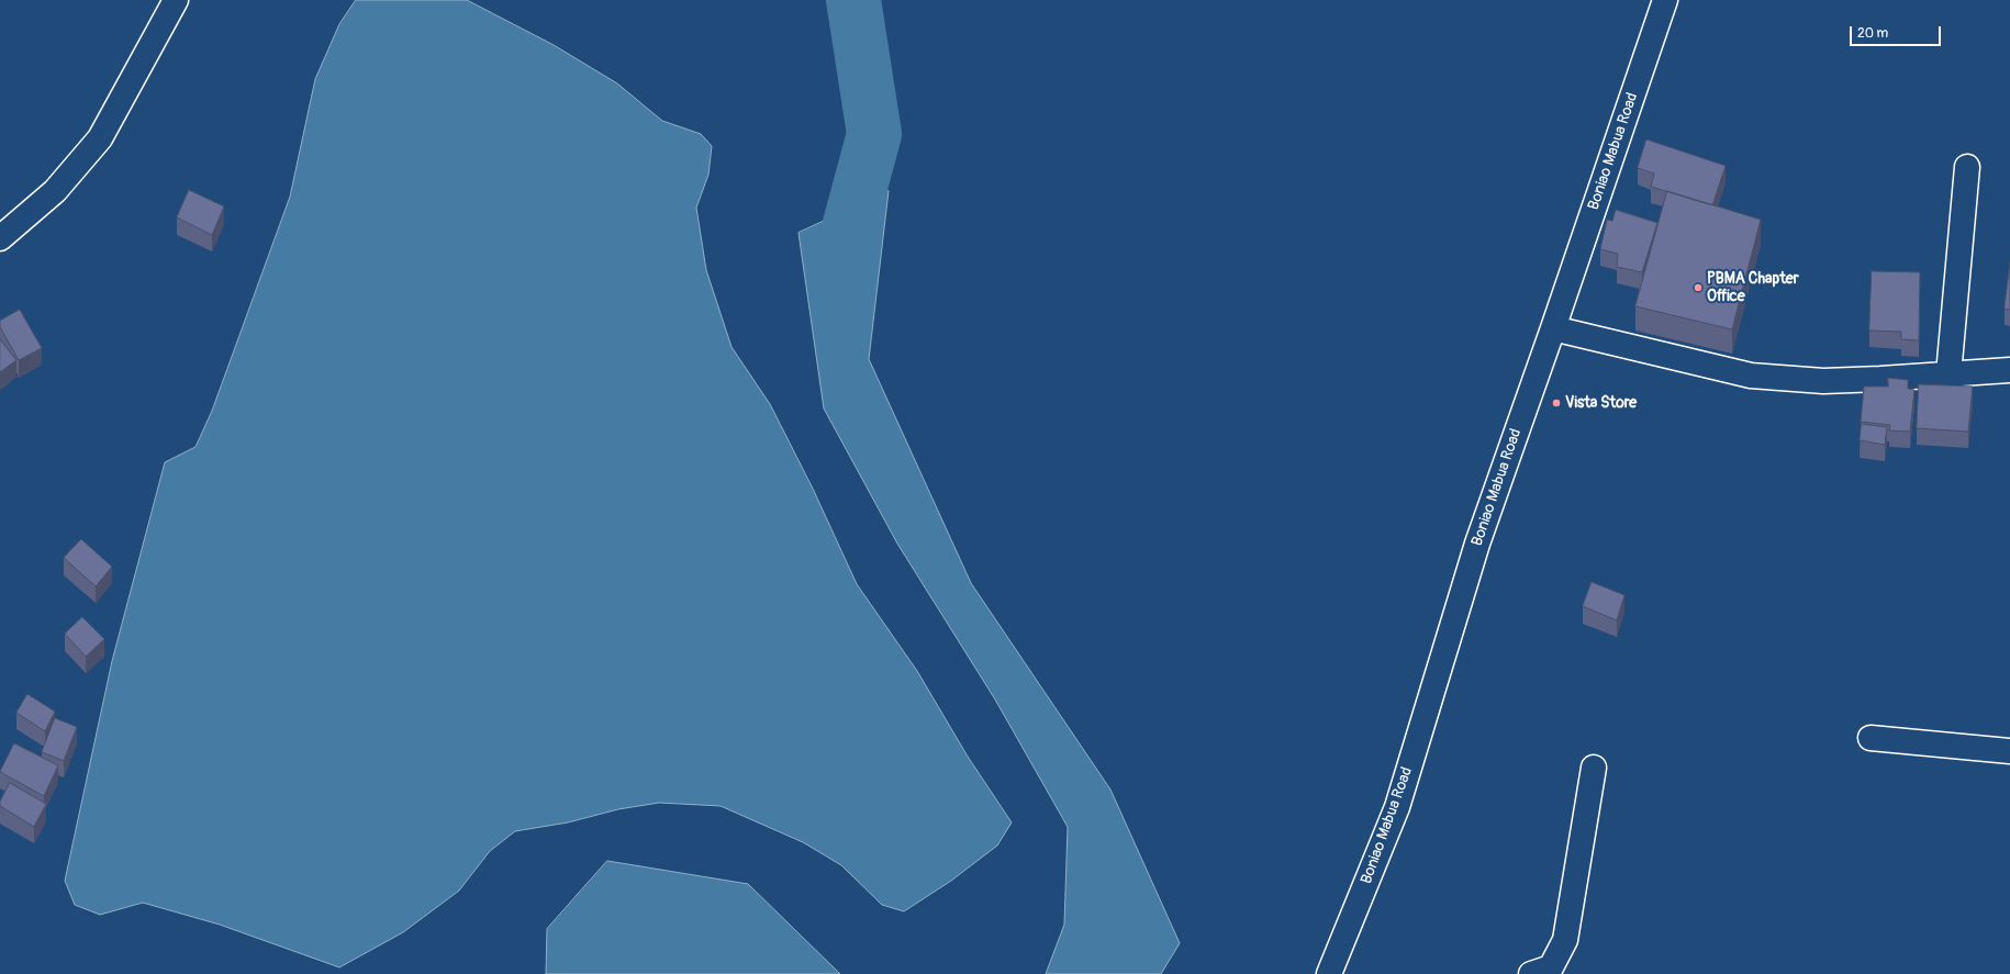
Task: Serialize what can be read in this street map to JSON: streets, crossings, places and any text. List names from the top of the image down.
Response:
{
  "streets": {
    "street": ["Boniao Mabua Road"]
  },
  "places": ["PBMA Chapter Office", "Vista Store"],
  "scale_bar": "20 m"
}
